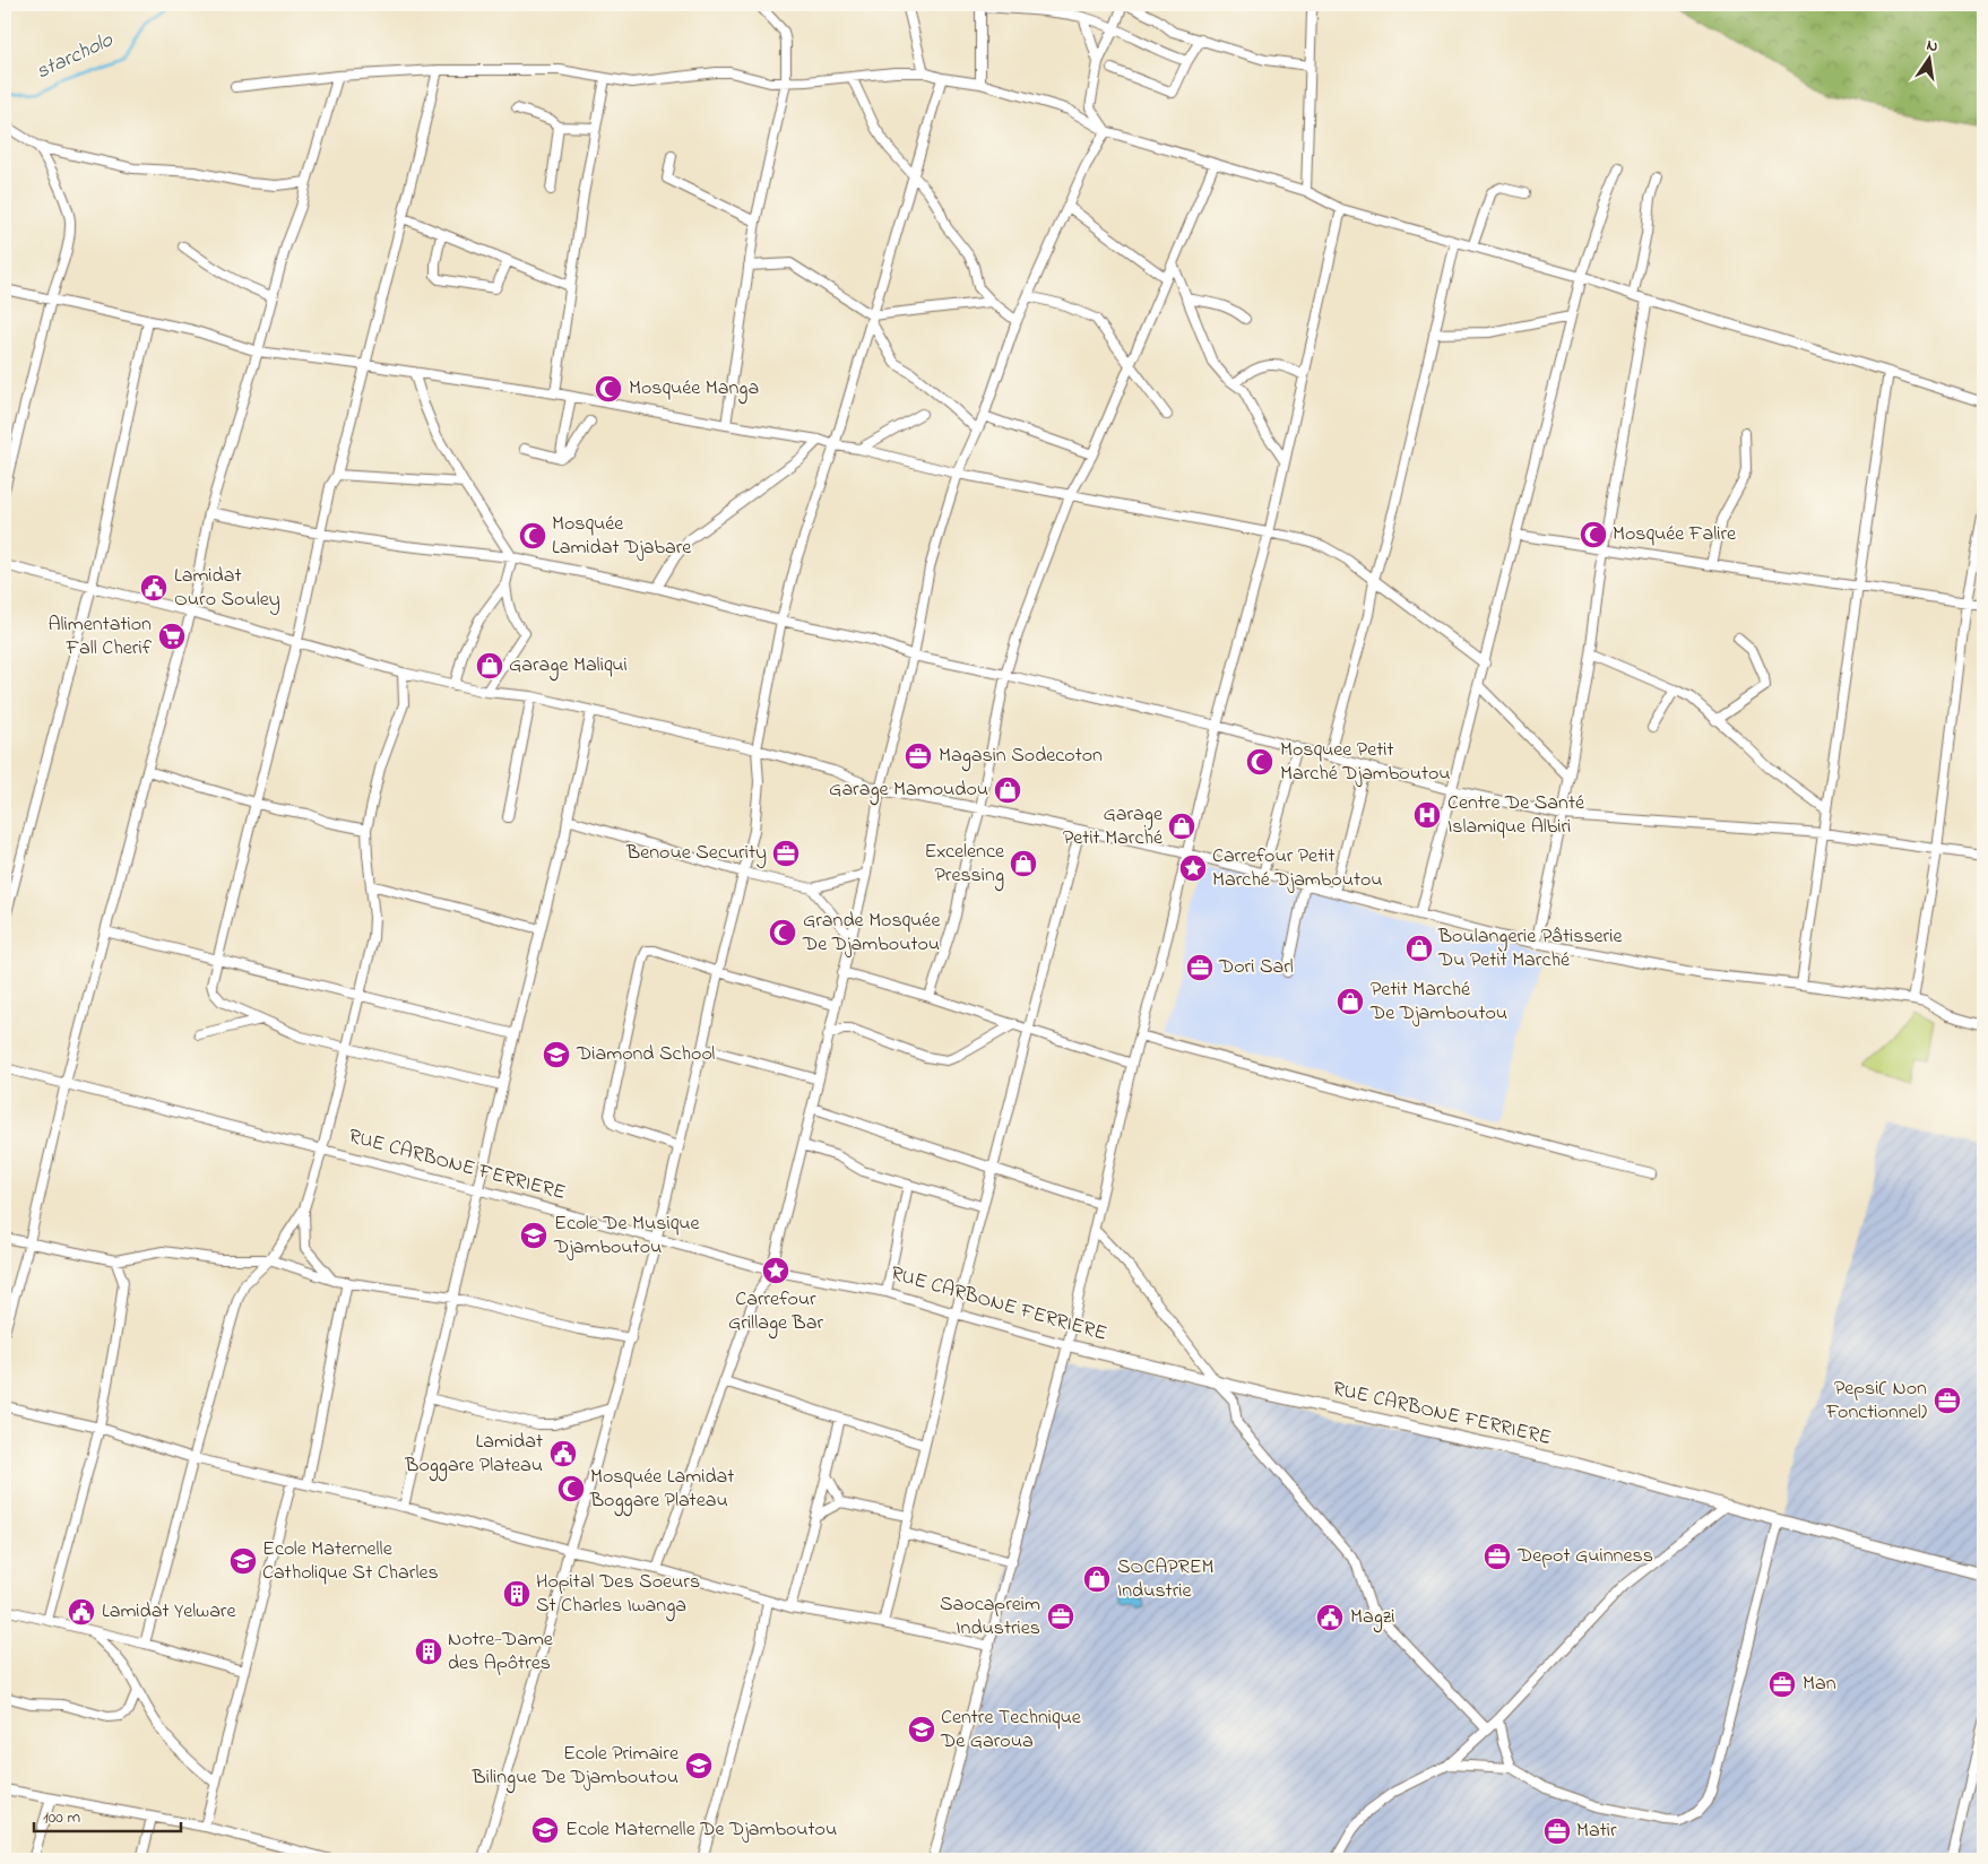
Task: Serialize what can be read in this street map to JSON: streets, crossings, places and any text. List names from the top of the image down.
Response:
{
  "streets": {
    "street": ["RUE CARBONE FERRIERE"]
  },
  "water": ["starcholo"],
  "places": {
    "mosque": [
      "Mosquée Manga",
      "Mosquée Falire",
      "Mosquée Lamidat Djabare",
      "Mosquee Petit Marché Djamboutou",
      "Grande Mosquée De Djamboutou",
      "Mosquée Lamidat Boggare Plateau"
    ],
    "public building": [
      "Lamidat Ouro Souley",
      "Lamidat Boggare Plateau",
      "Lamidat Yelware",
      "Magzi"
    ],
    "supermarket": ["Alimentation Fall Cherif"],
    "shop": [
      "Garage Maliqui",
      "Garage Mamoudou",
      "Garage Petit Marché",
      "Excelence Pressing",
      "Boulangerie Pâtisserie Du Petit Marché",
      "Petit Marché De Djamboutou",
      "SOCAPREM Industrie"
    ],
    "office": [
      "Magasin Sodecoton",
      "Benoue Security",
      "Dori Sarl",
      "Pepsi( Non Fonctionnel)",
      "Depot Guinness",
      "Saocapreim Industries",
      "Man",
      "Matir"
    ],
    "hospital": ["Centre De Santé Islamique Albiri"],
    "place": ["Carrefour Petit Marché Djamboutou", "Carrefour Grillage Bar"],
    "school or university": [
      "Diamond School",
      "Ecole De Musique Djamboutou",
      "Ecole Maternelle Catholique St Charles",
      "Centre Technique De Garoua",
      "Ecole Primaire Bilingue De Djamboutou",
      "Ecole Maternelle De Djamboutou"
    ],
    "building": ["Hopital Des Soeurs St Charles Iwanga", "Notre-Dame des Apôtres"]
  },
  "scale_bar": "100 m",
  "north": "top"
}
